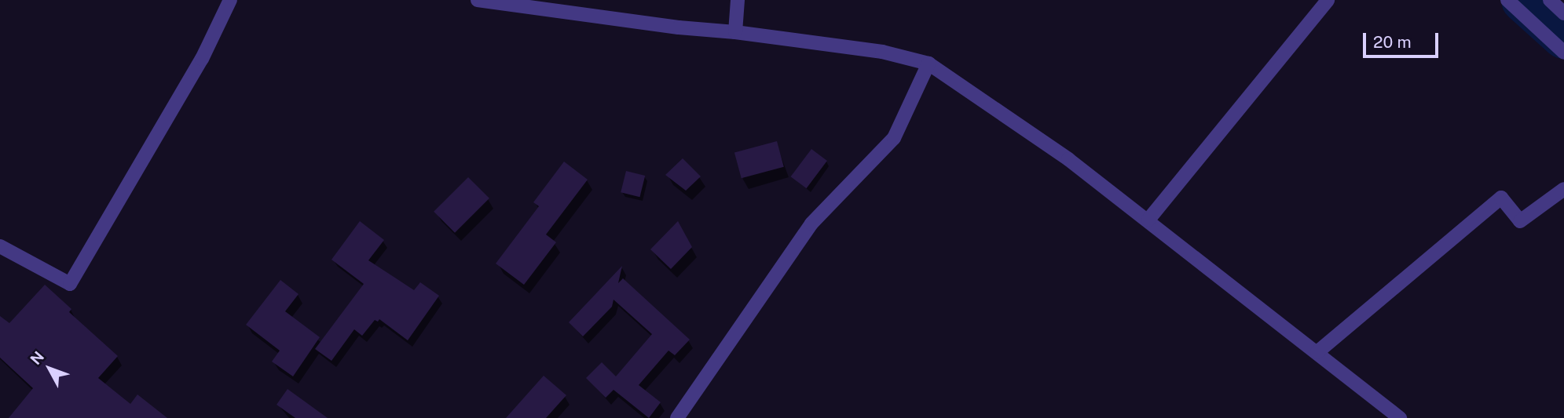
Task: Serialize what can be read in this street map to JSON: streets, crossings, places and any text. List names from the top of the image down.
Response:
{
  "scale_bar": "20 m",
  "north": "top left"
}
